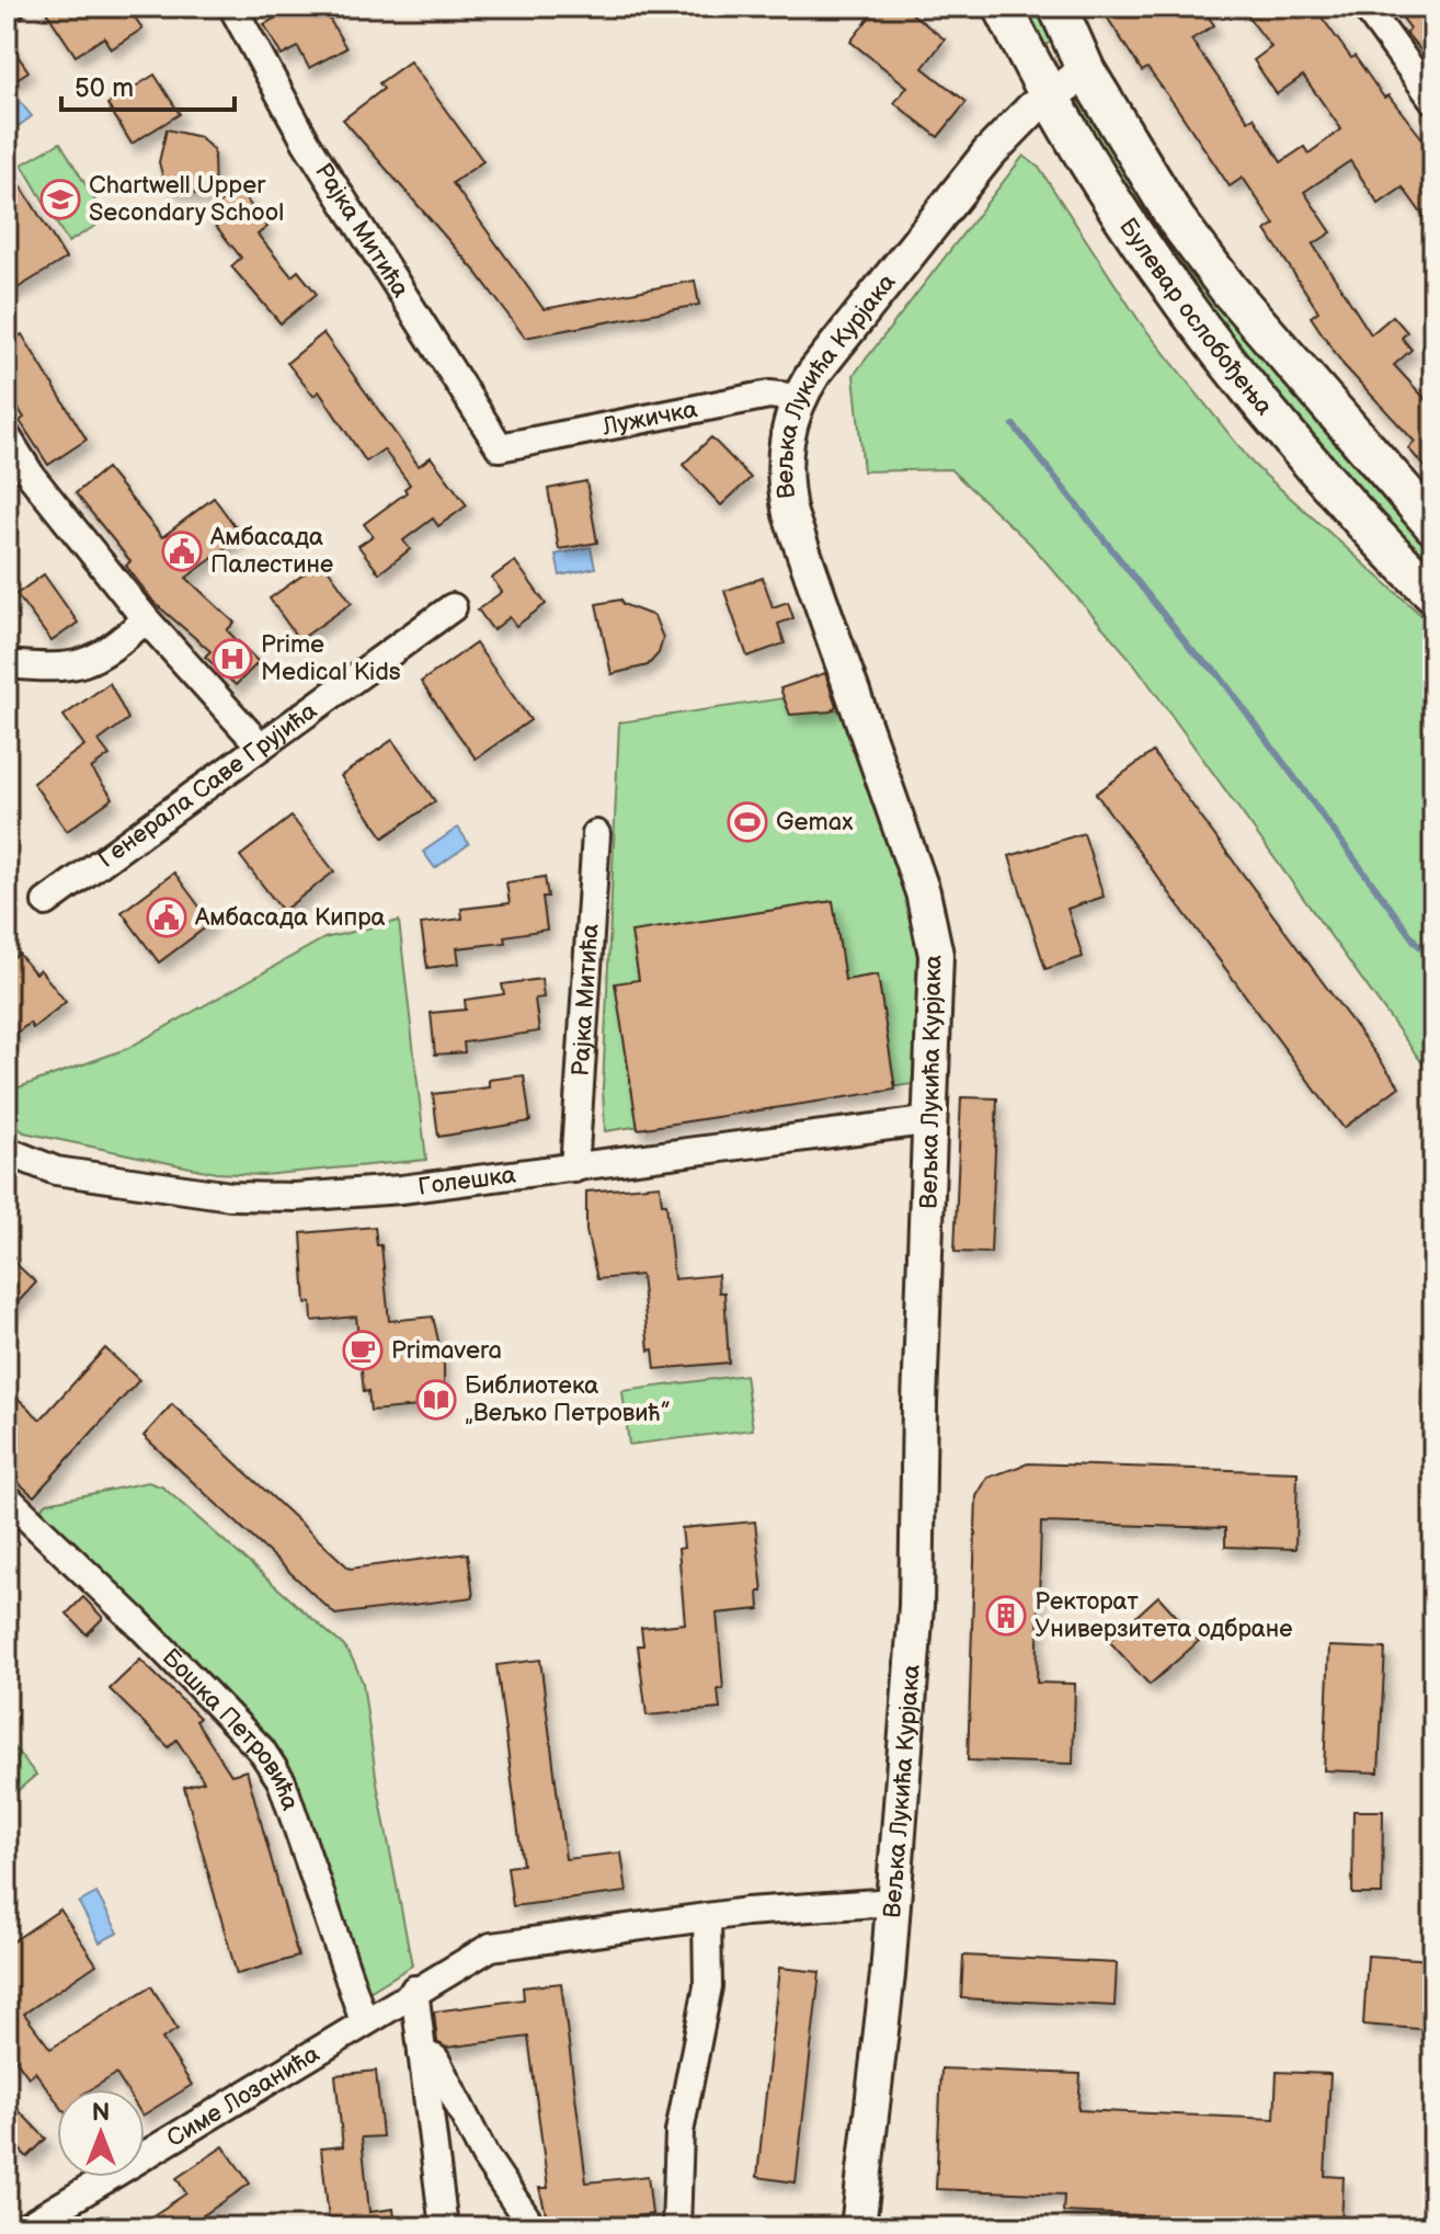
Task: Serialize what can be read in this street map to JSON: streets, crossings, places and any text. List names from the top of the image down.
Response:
{
  "streets": {
    "main road": ["Булевар ослобођења"],
    "street": [
      "Рајка Митића",
      "Вељка Лукића Курјака",
      "Лужичка",
      "Генерала Саве Грујића",
      "Голешка",
      "Бошка Петровића",
      "Симе Лозанића"
    ]
  },
  "crossings": [
    ["Рајка Митића", "Лужичка"],
    ["Рајка Митића", "Голешка"],
    ["Булевар ослобођења", "Вељка Лукића Курјака"],
    ["Вељка Лукића Курјака", "Лужичка"],
    ["Вељка Лукића Курјака", "Голешка"],
    ["Вељка Лукића Курјака", "Симе Лозанића"],
    ["Бошка Петровића", "Симе Лозанића"]
  ],
  "places": {
    "school or university": ["Chartwell Upper Secondary School"],
    "public building": ["Амбасада Палестине", "Амбасада Кипра"],
    "hospital": ["Prime Medical Kids"],
    "sports": ["Gemax"],
    "cafe": ["Primavera"],
    "library": ["Библиотека „Вељко Петровић”"],
    "building": ["Ректорат Универзитета одбране"]
  },
  "scale_bar": "50 m",
  "north": "top"
}
